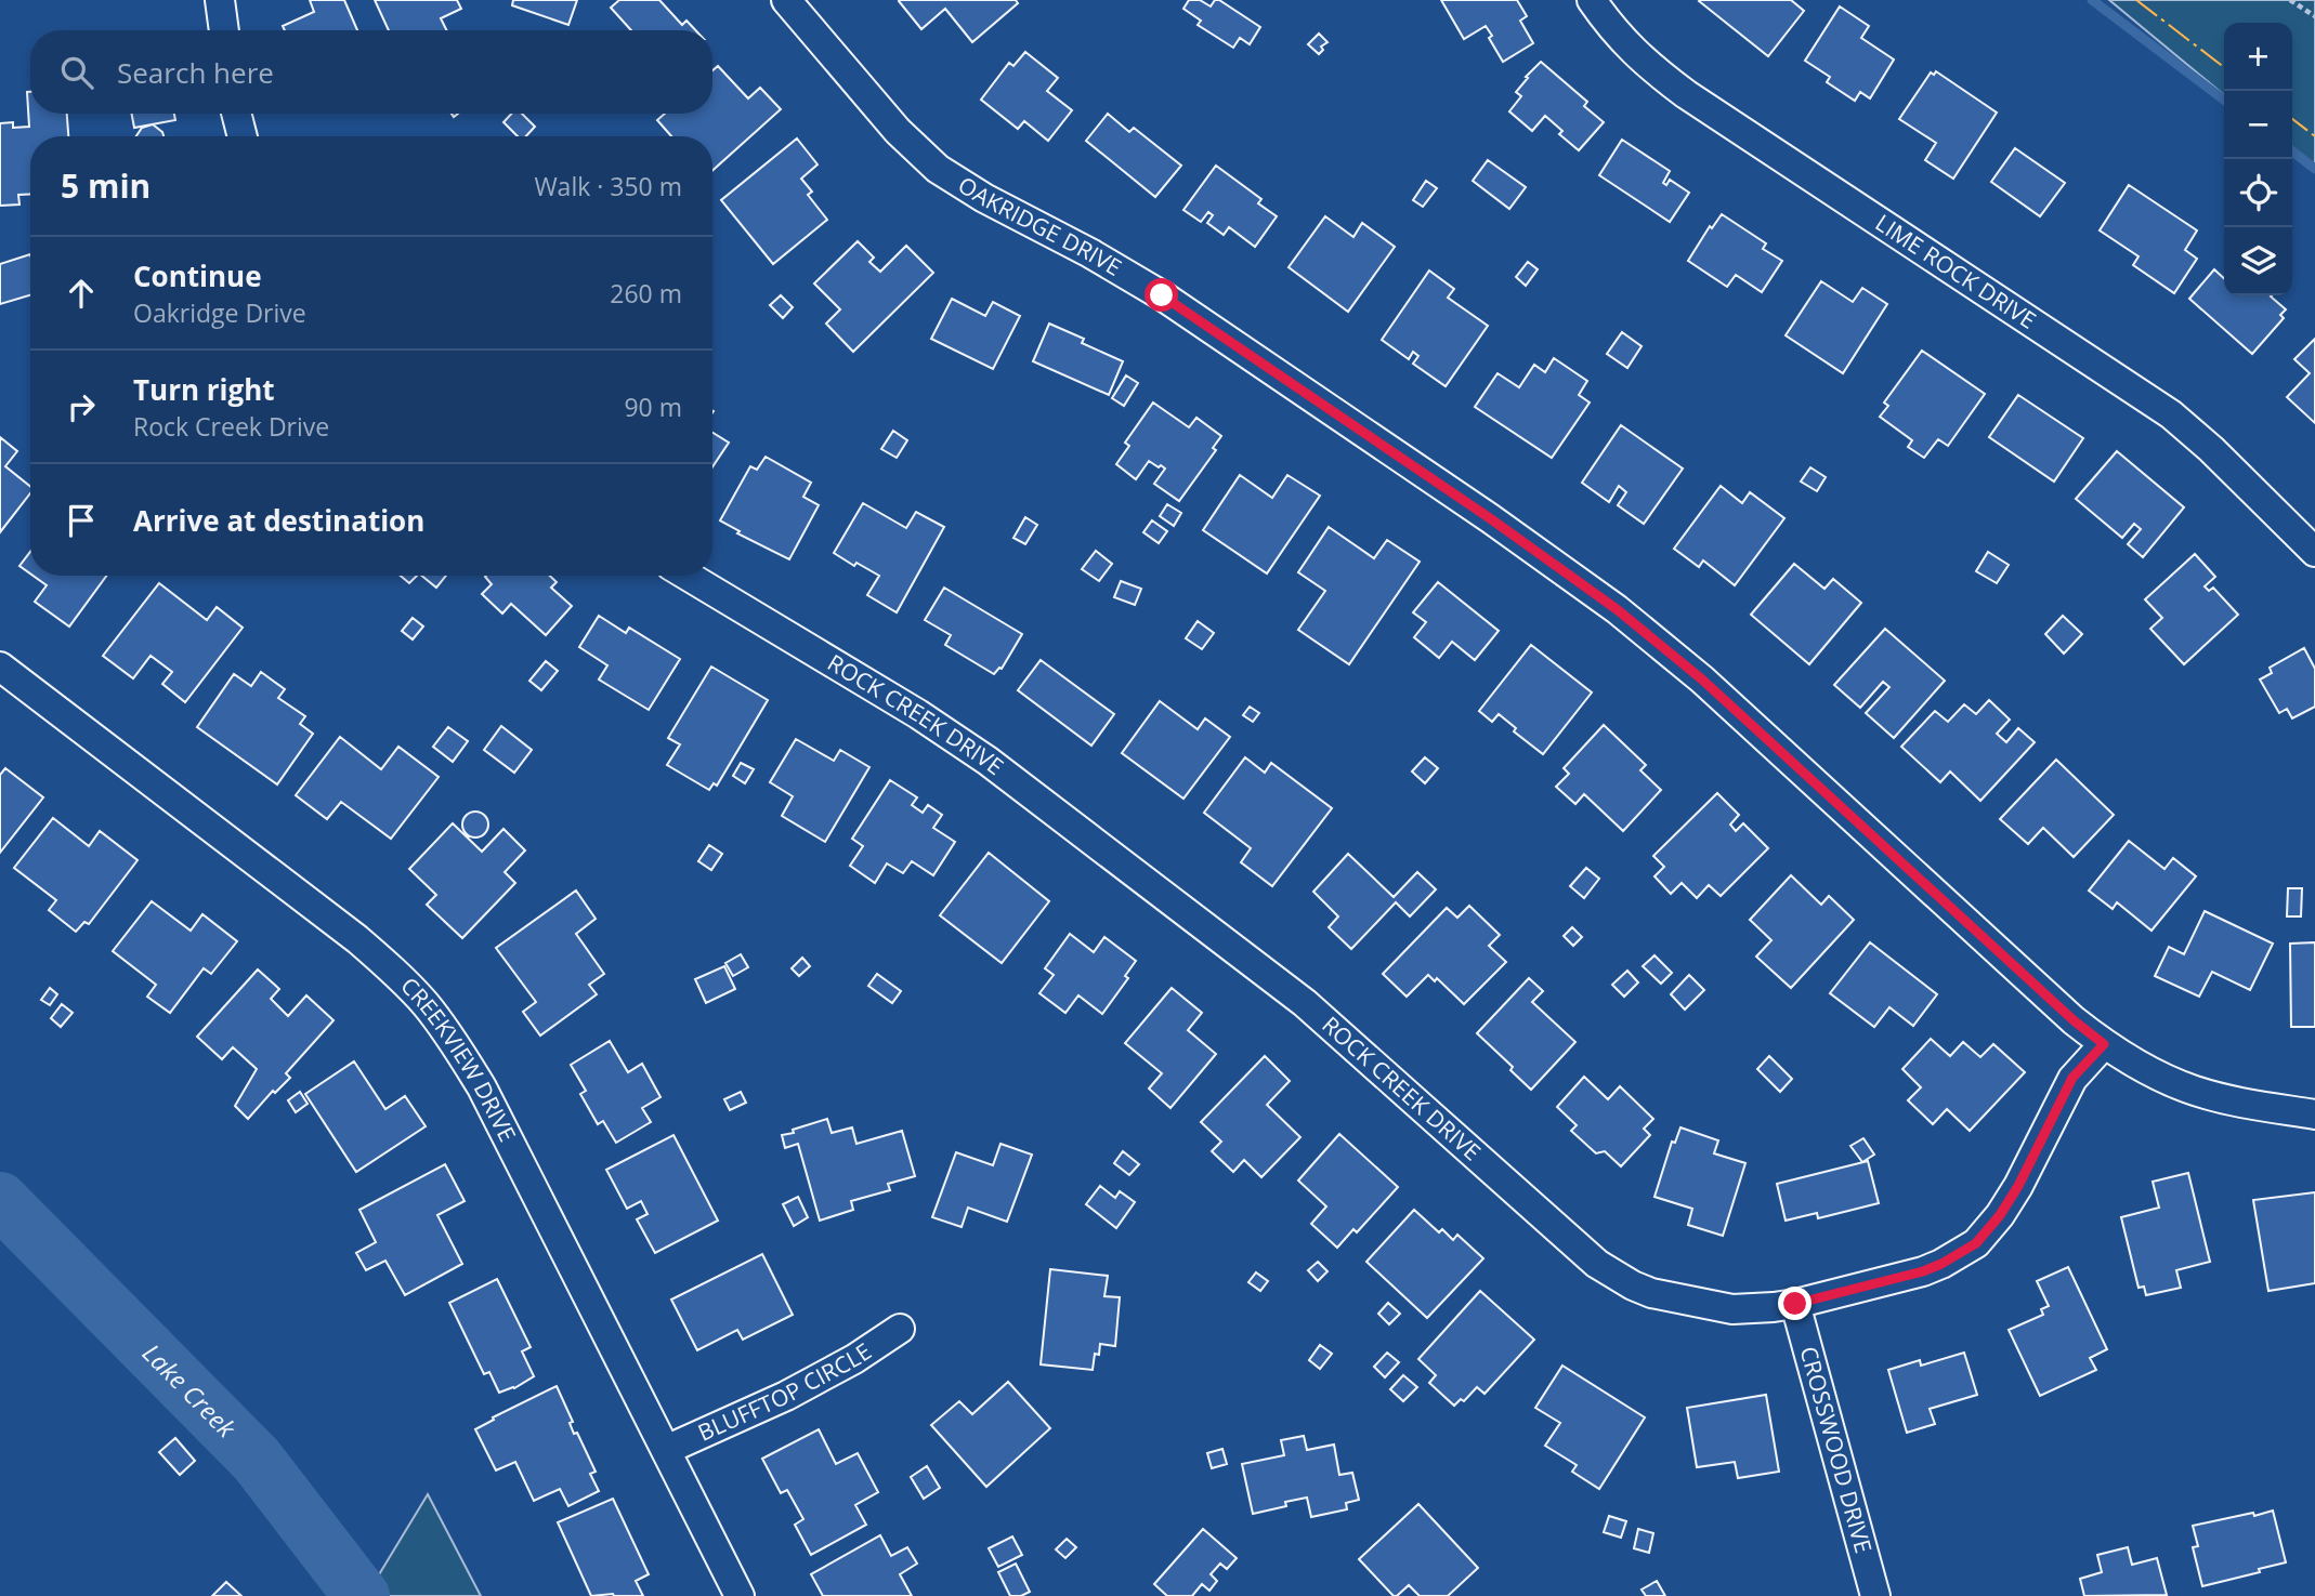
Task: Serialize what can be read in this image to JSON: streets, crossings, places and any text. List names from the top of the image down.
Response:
{
  "streets": {
    "street": [
      "OAKRIDGE DRIVE",
      "LIME ROCK DRIVE",
      "ROCK CREEK DRIVE",
      "CREEKVIEW DRIVE",
      "BLUFFTOP CIRCLE",
      "CROSSWOOD DRIVE"
    ]
  },
  "crossings": [
    ["OAKRIDGE DRIVE", "ROCK CREEK DRIVE"],
    ["ROCK CREEK DRIVE", "CROSSWOOD DRIVE"],
    ["CREEKVIEW DRIVE", "BLUFFTOP CIRCLE"]
  ],
  "water": ["Lake Creek"],
  "page": {
    "map_buttons": ["+", "−"],
    "search": "Search here",
    "heading": ["5 min", "Walk · 350 m"],
    "list": [
      ["Continue", "Oakridge Drive", "260 m"],
      ["Turn right", "Rock Creek Drive", "90 m"],
      "Arrive at destination"
    ]
  }
}
